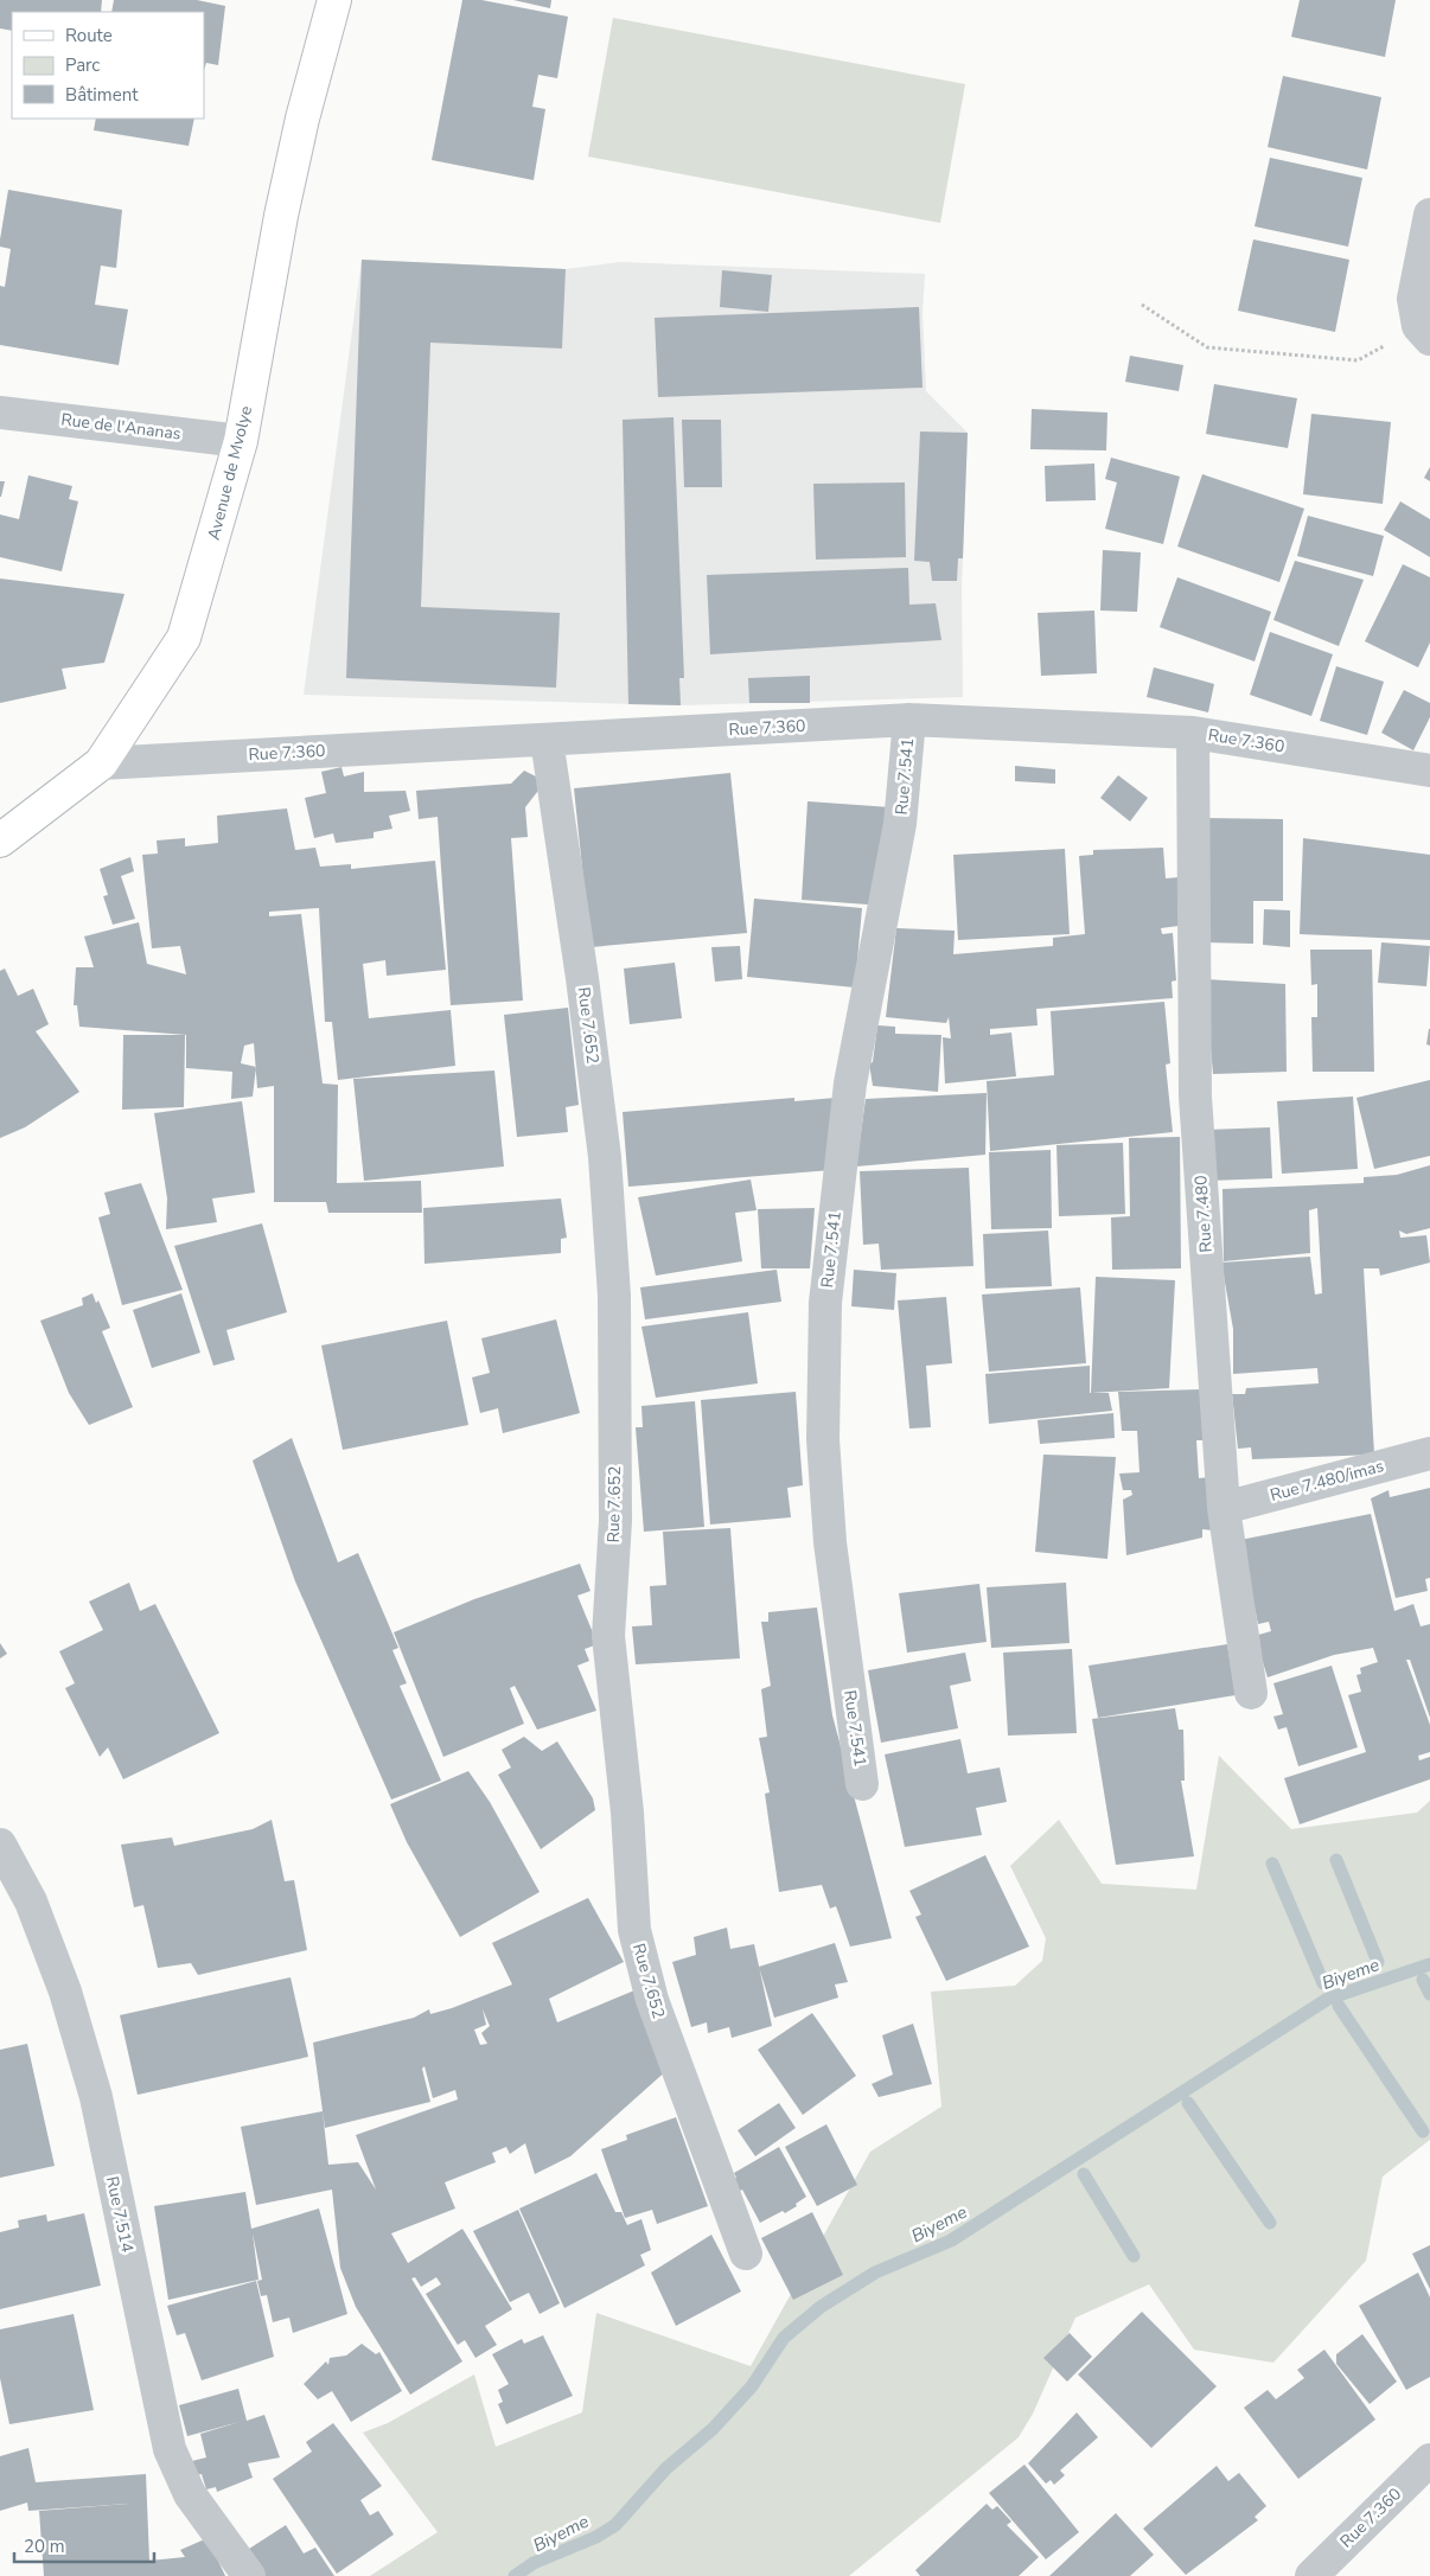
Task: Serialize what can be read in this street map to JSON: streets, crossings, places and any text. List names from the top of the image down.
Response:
{
  "streets": {
    "main road": ["Avenue de Mvolye"],
    "street": [
      "Rue de l'Ananas",
      "Rue 7.360",
      "Rue 7.541",
      "Rue 7.652",
      "Rue 7.480",
      "Rue 7.480/imas",
      "Rue 7.514"
    ]
  },
  "crossings": [
    ["Rue de l'Ananas", "Avenue de Mvolye"],
    ["Avenue de Mvolye", "Rue 7.360"],
    ["Rue 7.360", "Rue 7.541"],
    ["Rue 7.360", "Rue 7.652"],
    ["Rue 7.360", "Rue 7.480"],
    ["Rue 7.480", "Rue 7.480/imas"]
  ],
  "water": ["Biyeme"],
  "legend": ["Route", "Parc", "Bâtiment"],
  "scale_bar": "20 m"
}
